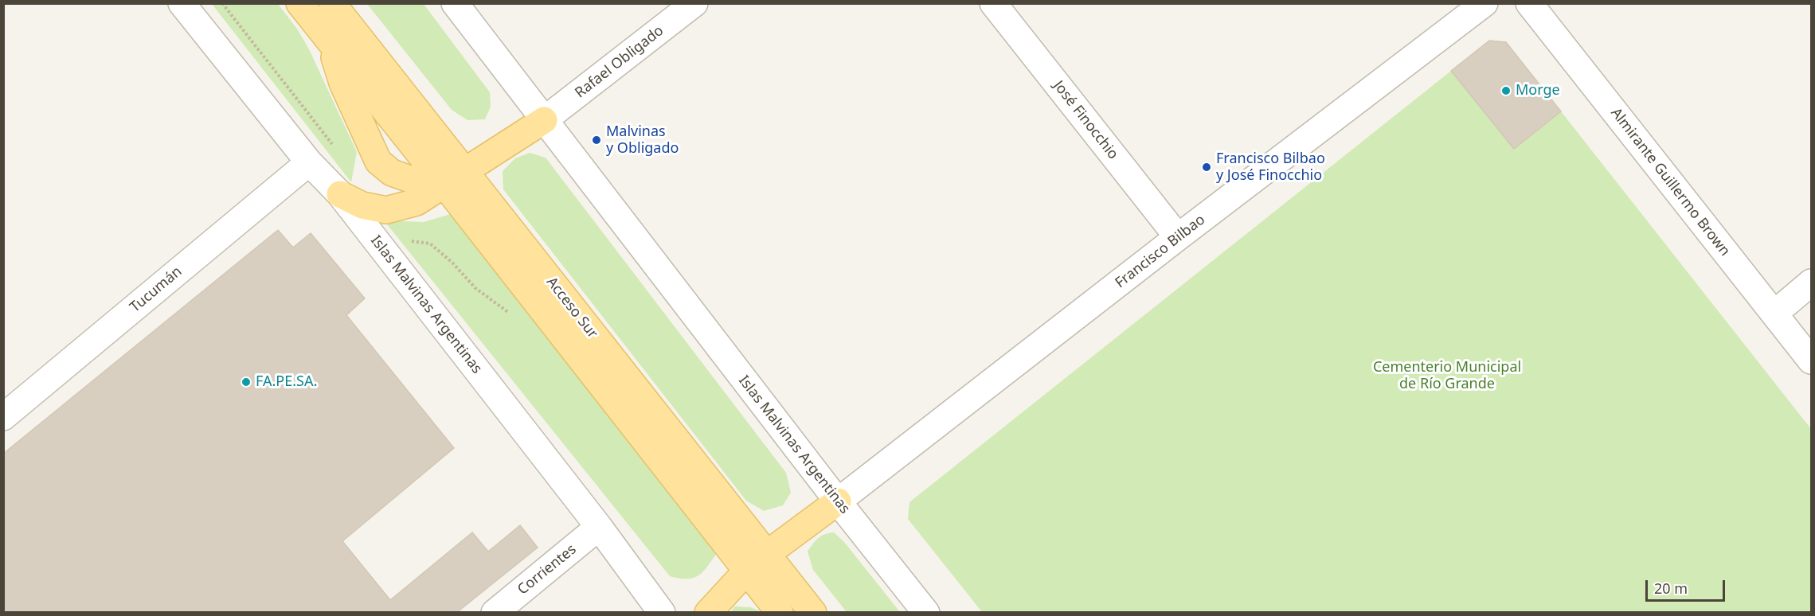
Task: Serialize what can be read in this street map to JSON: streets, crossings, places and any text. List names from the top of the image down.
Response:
{
  "streets": {
    "main road": ["Acceso Sur"],
    "street": [
      "Rafael Obligado",
      "José Finocchio",
      "Almirante Guillermo Brown",
      "Francisco Bilbao",
      "Tucumán",
      "Islas Malvinas Argentinas",
      "Corrientes"
    ]
  },
  "crossings": [
    ["Rafael Obligado", "Islas Malvinas Argentinas"],
    ["José Finocchio", "Francisco Bilbao"],
    ["Francisco Bilbao", "Islas Malvinas Argentinas"],
    ["Tucumán", "Islas Malvinas Argentinas"],
    ["Islas Malvinas Argentinas", "Corrientes"]
  ],
  "parks": ["Cementerio Municipal de Río Grande"],
  "places": [
    "Morge",
    "Malvinas y Obligado",
    "Francisco Bilbao y José Finocchio",
    "FA.PE.SA."
  ],
  "scale_bar": "20 m"
}
